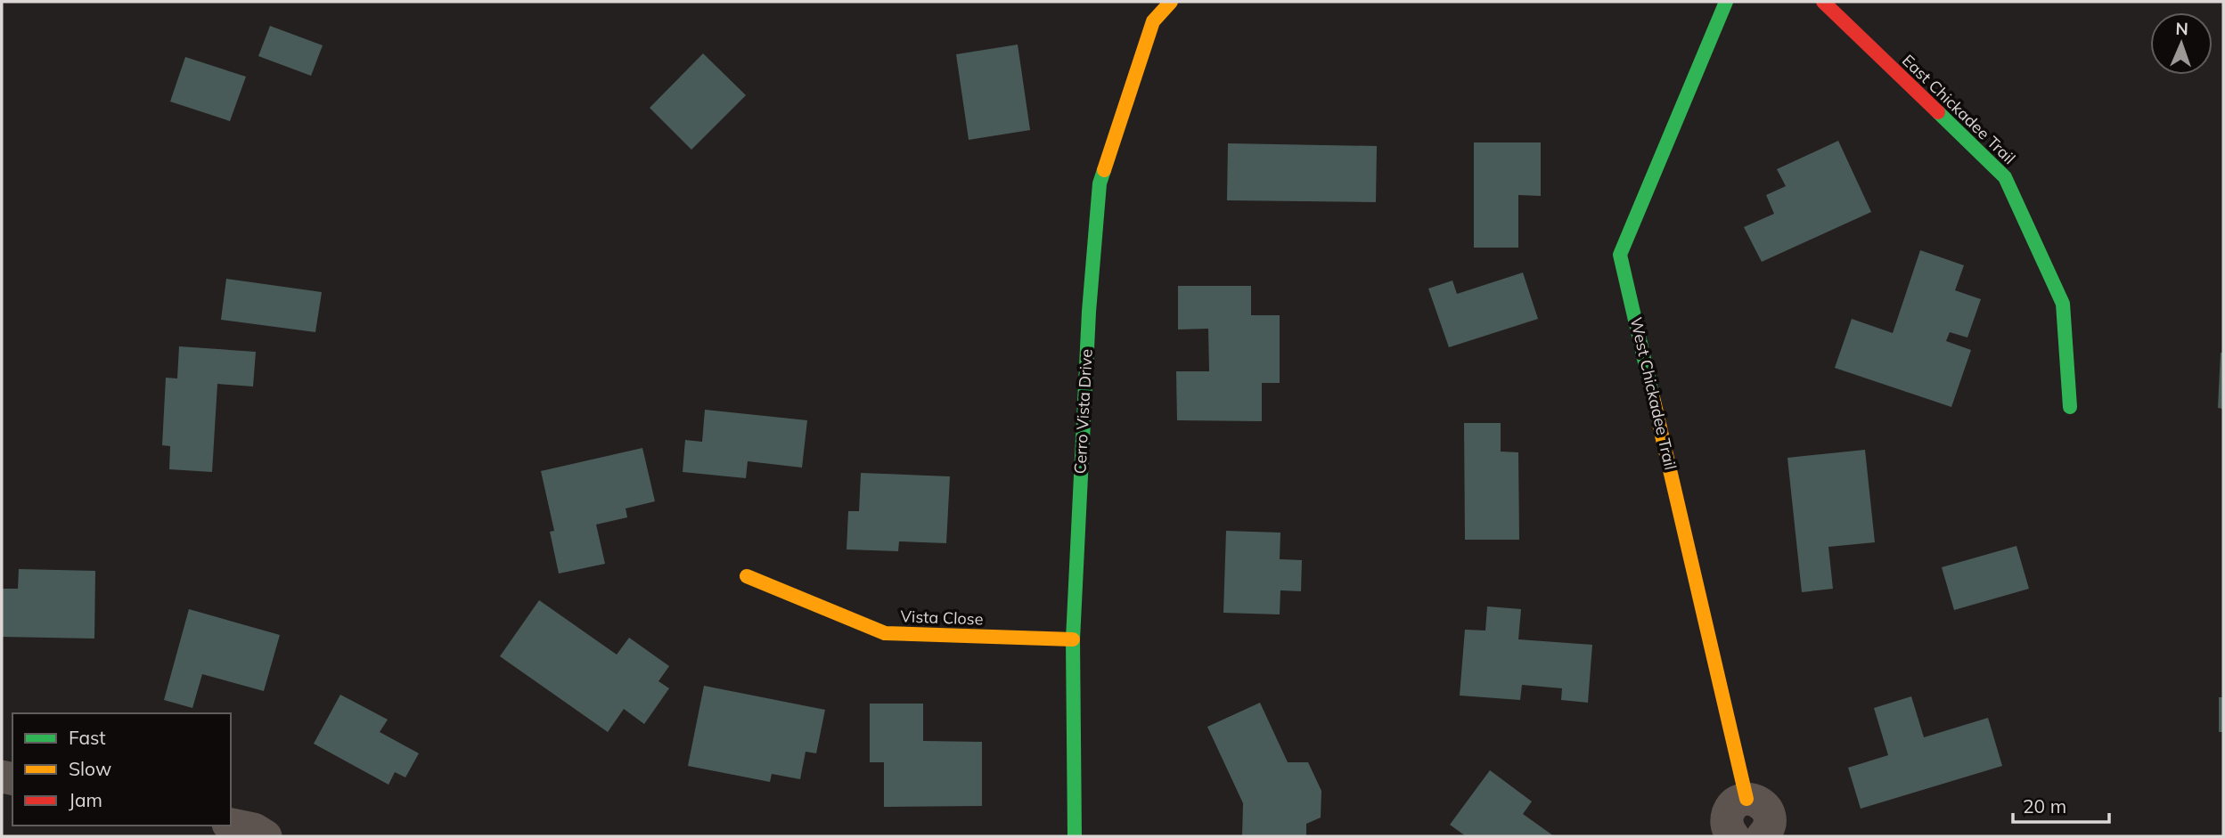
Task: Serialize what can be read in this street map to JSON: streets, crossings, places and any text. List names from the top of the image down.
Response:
{
  "streets": {
    "street": [
      "East Chickadee Trail",
      "West Chickadee Trail",
      "Cerro Vista Drive",
      "Vista Close"
    ]
  },
  "crossings": [
    ["Cerro Vista Drive", "Vista Close"]
  ],
  "legend": ["Fast", "Slow", "Jam"],
  "scale_bar": "20 m",
  "north": "top"
}
